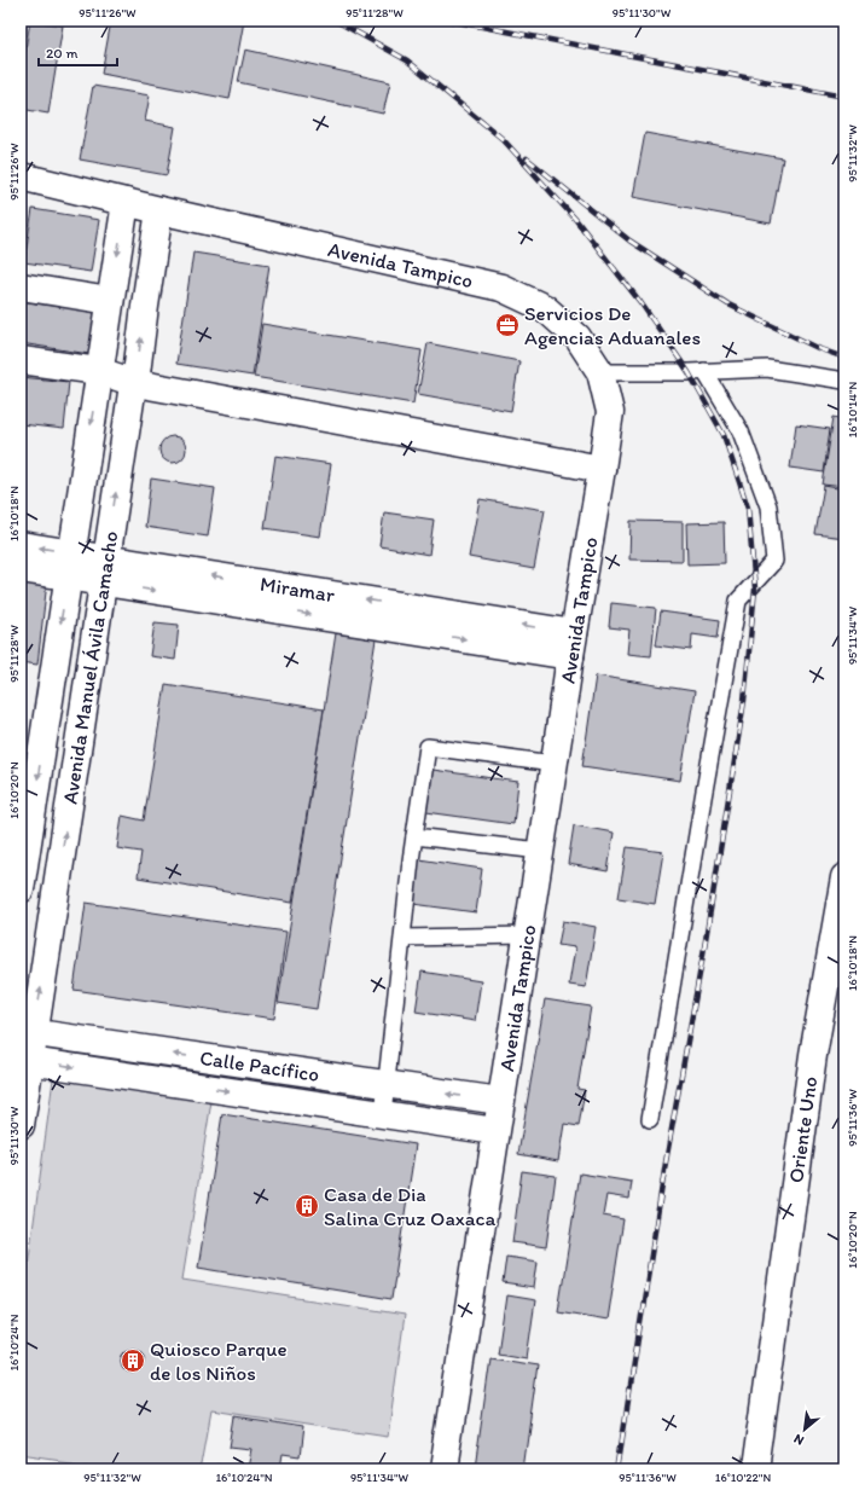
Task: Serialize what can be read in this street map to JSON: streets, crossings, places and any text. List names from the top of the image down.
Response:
{
  "streets": {
    "street": [
      "Avenida Tampico",
      "Miramar",
      "Avenida Manuel Ávila Camacho",
      "Calle Pacífico",
      "Oriente Uno"
    ]
  },
  "crossings": [
    ["Avenida Tampico", "Miramar"],
    ["Avenida Tampico", "Avenida Manuel Ávila Camacho"],
    ["Avenida Tampico", "Calle Pacífico"],
    ["Miramar", "Avenida Manuel Ávila Camacho"],
    ["Avenida Manuel Ávila Camacho", "Calle Pacífico"]
  ],
  "places": {
    "office": ["Servicios De Agencias Aduanales"],
    "building": ["Casa de Dia Salina Cruz Oaxaca", "Quiosco Parque de los Niños"]
  },
  "scale_bar": "20 m",
  "north": "bottom left",
  "coordinates": [
    "95°11'26\"W",
    "95°11'28\"W",
    "95°11'30\"W",
    "95°11'32\"W",
    "16°10'14\"N",
    "16°10'18\"N",
    "95°11'34\"W",
    "16°10'20\"N",
    "95°11'36\"W",
    "16°10'24\"N",
    "16°10'22\"N"
  ]
}
